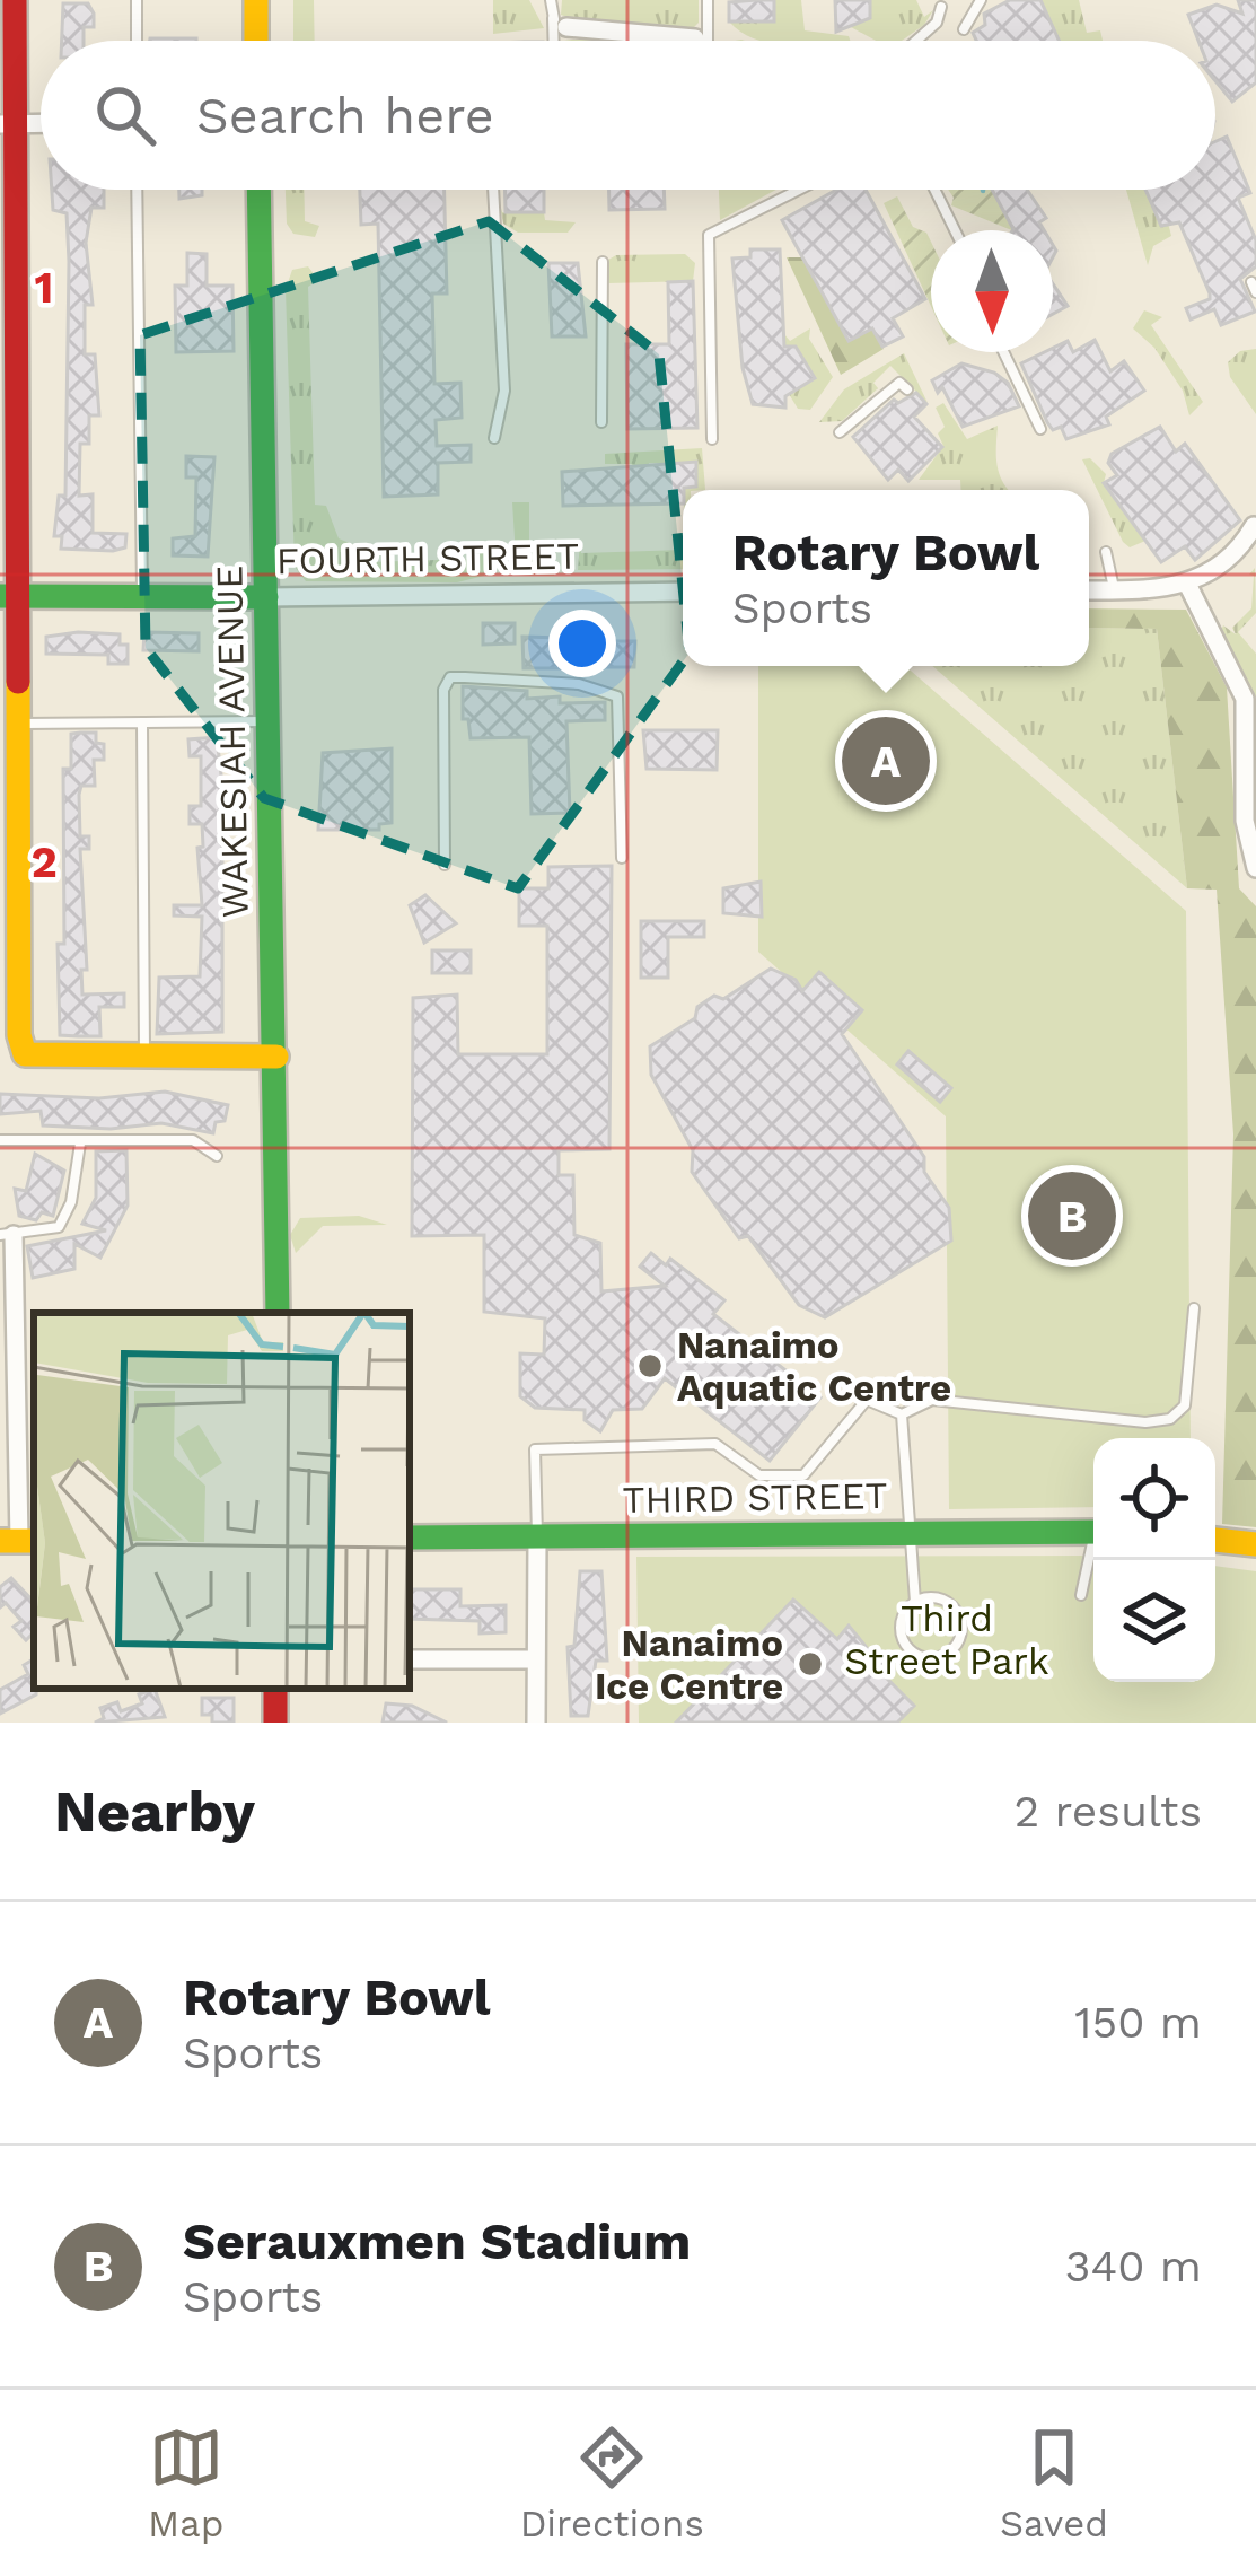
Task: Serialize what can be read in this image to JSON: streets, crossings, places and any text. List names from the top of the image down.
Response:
{
  "streets": {
    "main road": ["FOURTH STREET", "WAKESIAH AVENUE", "THIRD STREET"]
  },
  "crossings": [
    ["FOURTH STREET", "WAKESIAH AVENUE"]
  ],
  "parks": ["Third Street Park"],
  "places": ["Nanaimo Aquatic Centre", "Nanaimo Ice Centre"],
  "north": "bottom",
  "page": {
    "search": "Search here",
    "popup": ["Rotary Bowl", "Sports"],
    "pins": ["A", "B"],
    "heading": ["Nearby", "2 results"],
    "list": [
      {
        "mark": "A",
        "name": "Rotary Bowl",
        "note": "Sports",
        "value": "150 m"
      },
      {
        "mark": "B",
        "name": "Serauxmen Stadium",
        "note": "Sports",
        "value": "340 m"
      }
    ],
    "nav": ["Map", "Directions", "Saved"]
  },
  "grid": {
    "rows": ["1", "2"]
  }
}
